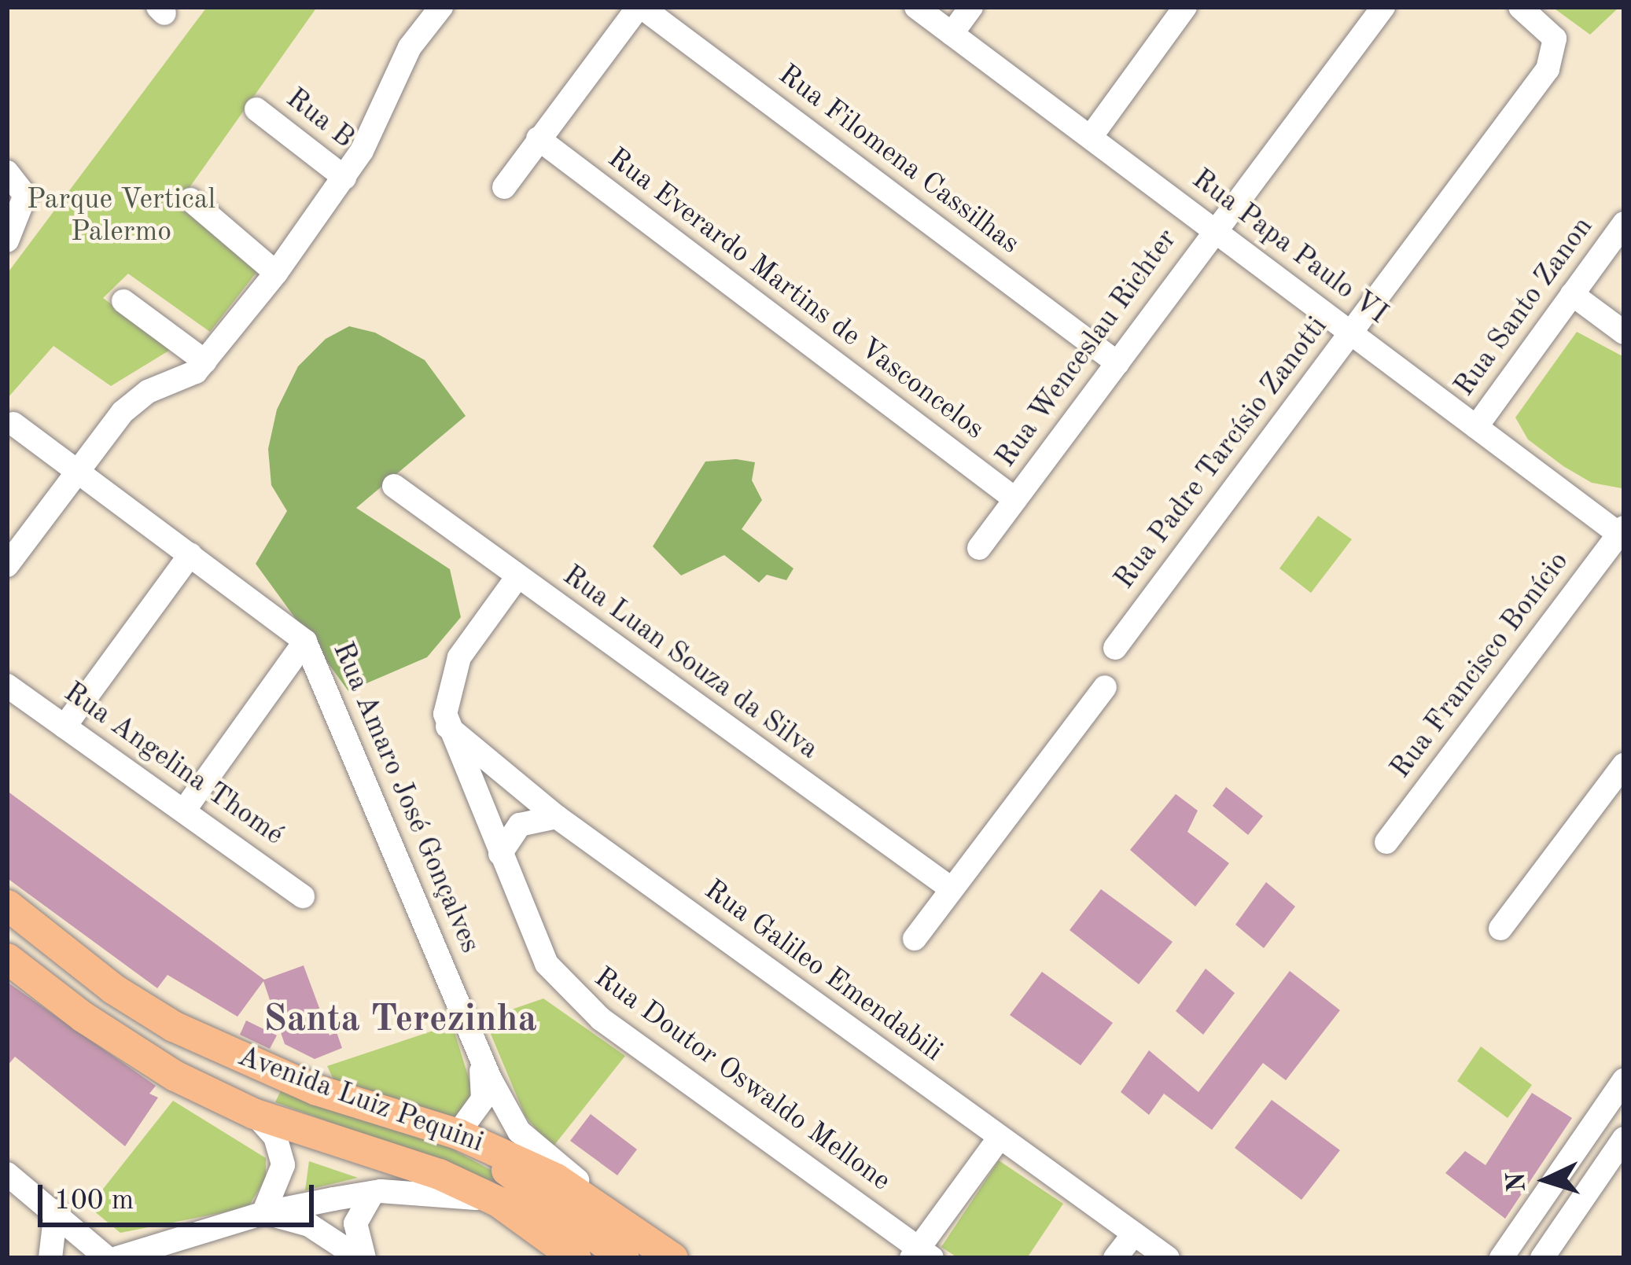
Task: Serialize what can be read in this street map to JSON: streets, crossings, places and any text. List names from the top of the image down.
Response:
{
  "streets": {
    "main road": ["Avenida Luiz Pequini"],
    "street": [
      "Rua B",
      "Rua Filomena Cassilhas",
      "Rua Papa Paulo VI",
      "Rua Everardo Martins de Vasconcelos",
      "Rua Santo Zanon",
      "Rua Wenceslau Richter",
      "Rua Padre Tarcísio Zanotti",
      "Rua Luan Souza da Silva",
      "Rua Francisco Bonício",
      "Rua Angelina Thomé",
      "Rua Amaro José Gonçalves",
      "Rua Galileo Emendabili",
      "Rua Doutor Oswaldo Mellone"
    ]
  },
  "crossings": [
    ["Rua Filomena Cassilhas", "Rua Wenceslau Richter"],
    ["Rua Papa Paulo VI", "Rua Santo Zanon"],
    ["Rua Papa Paulo VI", "Rua Wenceslau Richter"],
    ["Rua Papa Paulo VI", "Rua Padre Tarcísio Zanotti"],
    ["Rua Papa Paulo VI", "Rua Francisco Bonício"],
    ["Rua Everardo Martins de Vasconcelos", "Rua Wenceslau Richter"],
    ["Rua Luan Souza da Silva", "Rua Doutor Oswaldo Mellone"],
    ["Rua Amaro José Gonçalves", "Avenida Luiz Pequini"],
    ["Rua Galileo Emendabili", "Rua Doutor Oswaldo Mellone"]
  ],
  "districts": ["Santa Terezinha"],
  "parks": ["Parque Vertical Palermo"],
  "scale_bar": "100 m",
  "north": "left"
}
